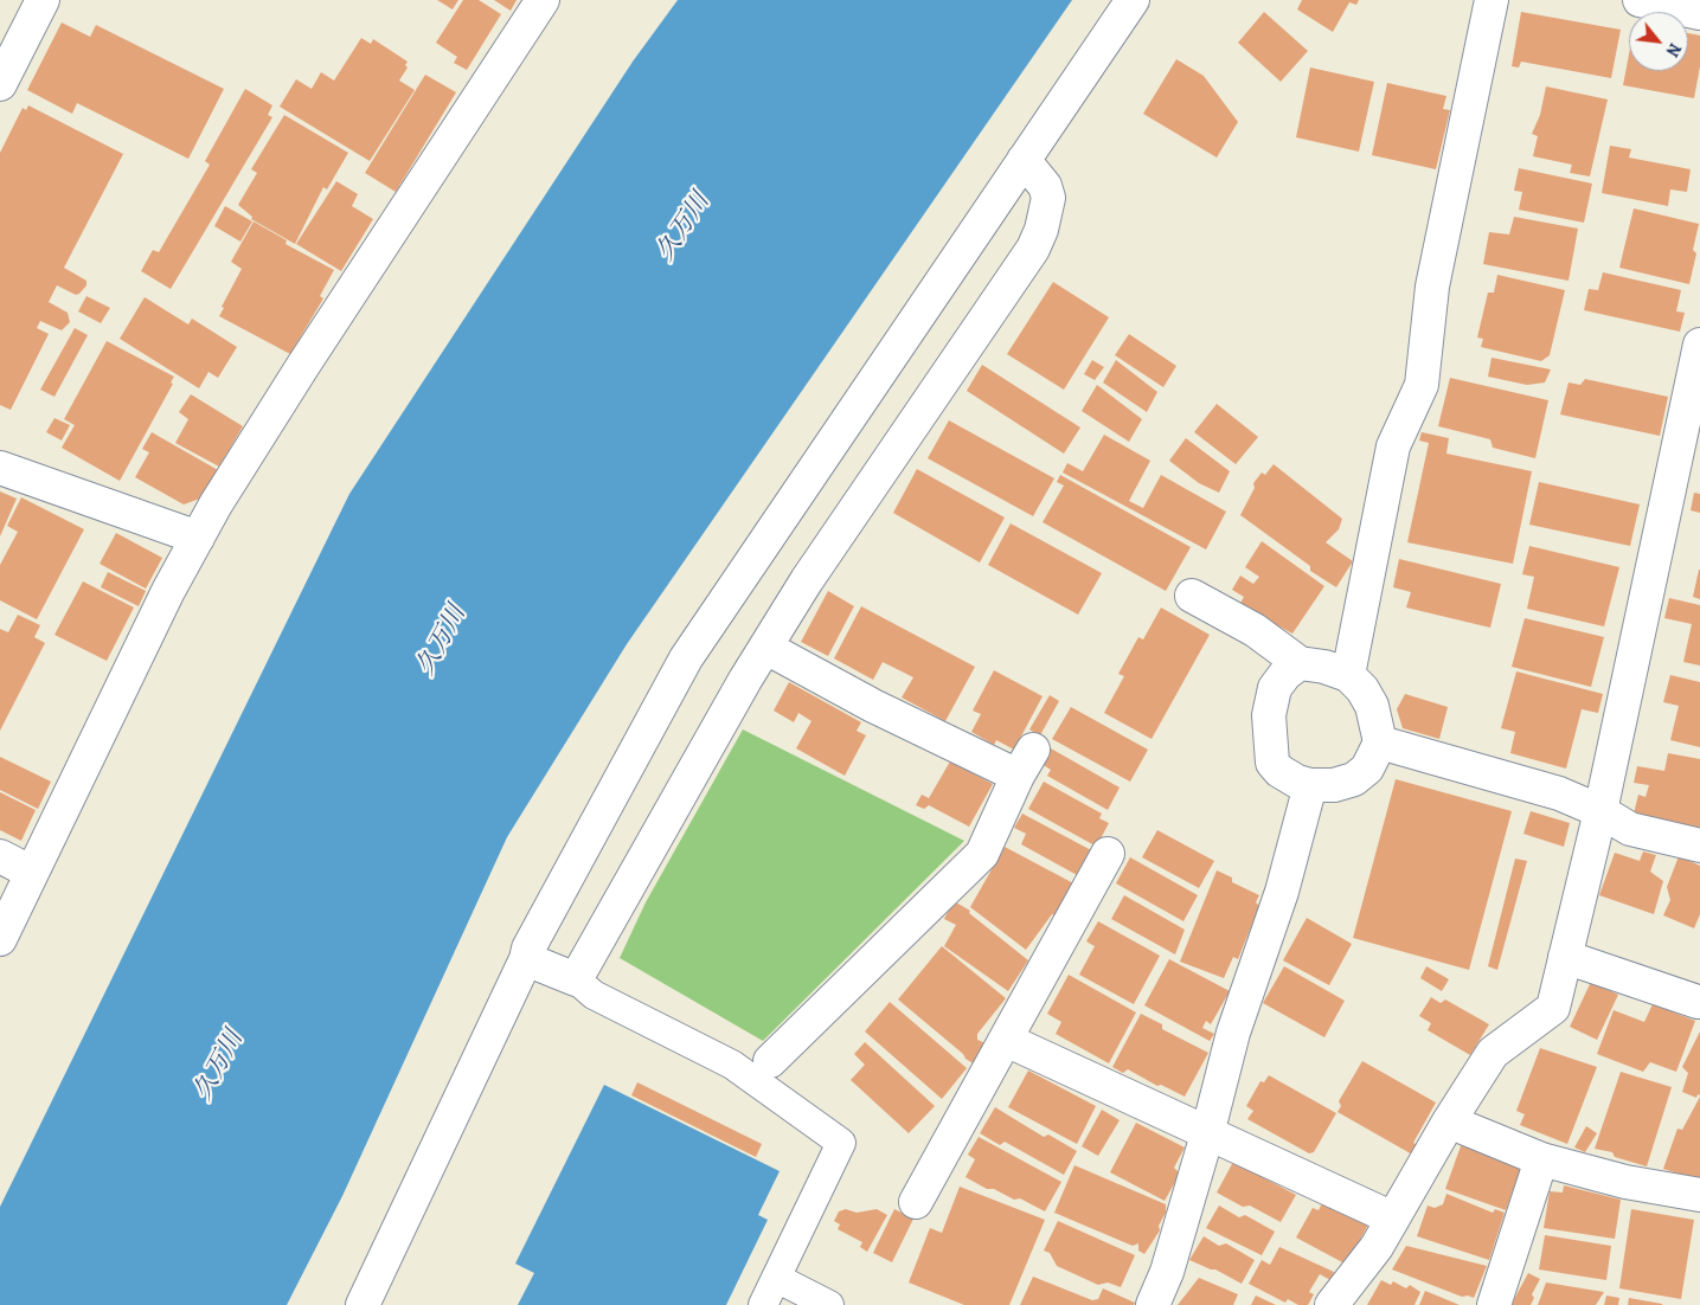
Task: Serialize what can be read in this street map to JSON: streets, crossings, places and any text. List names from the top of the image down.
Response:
{
  "water": ["久万川"],
  "north": "bottom right"
}
